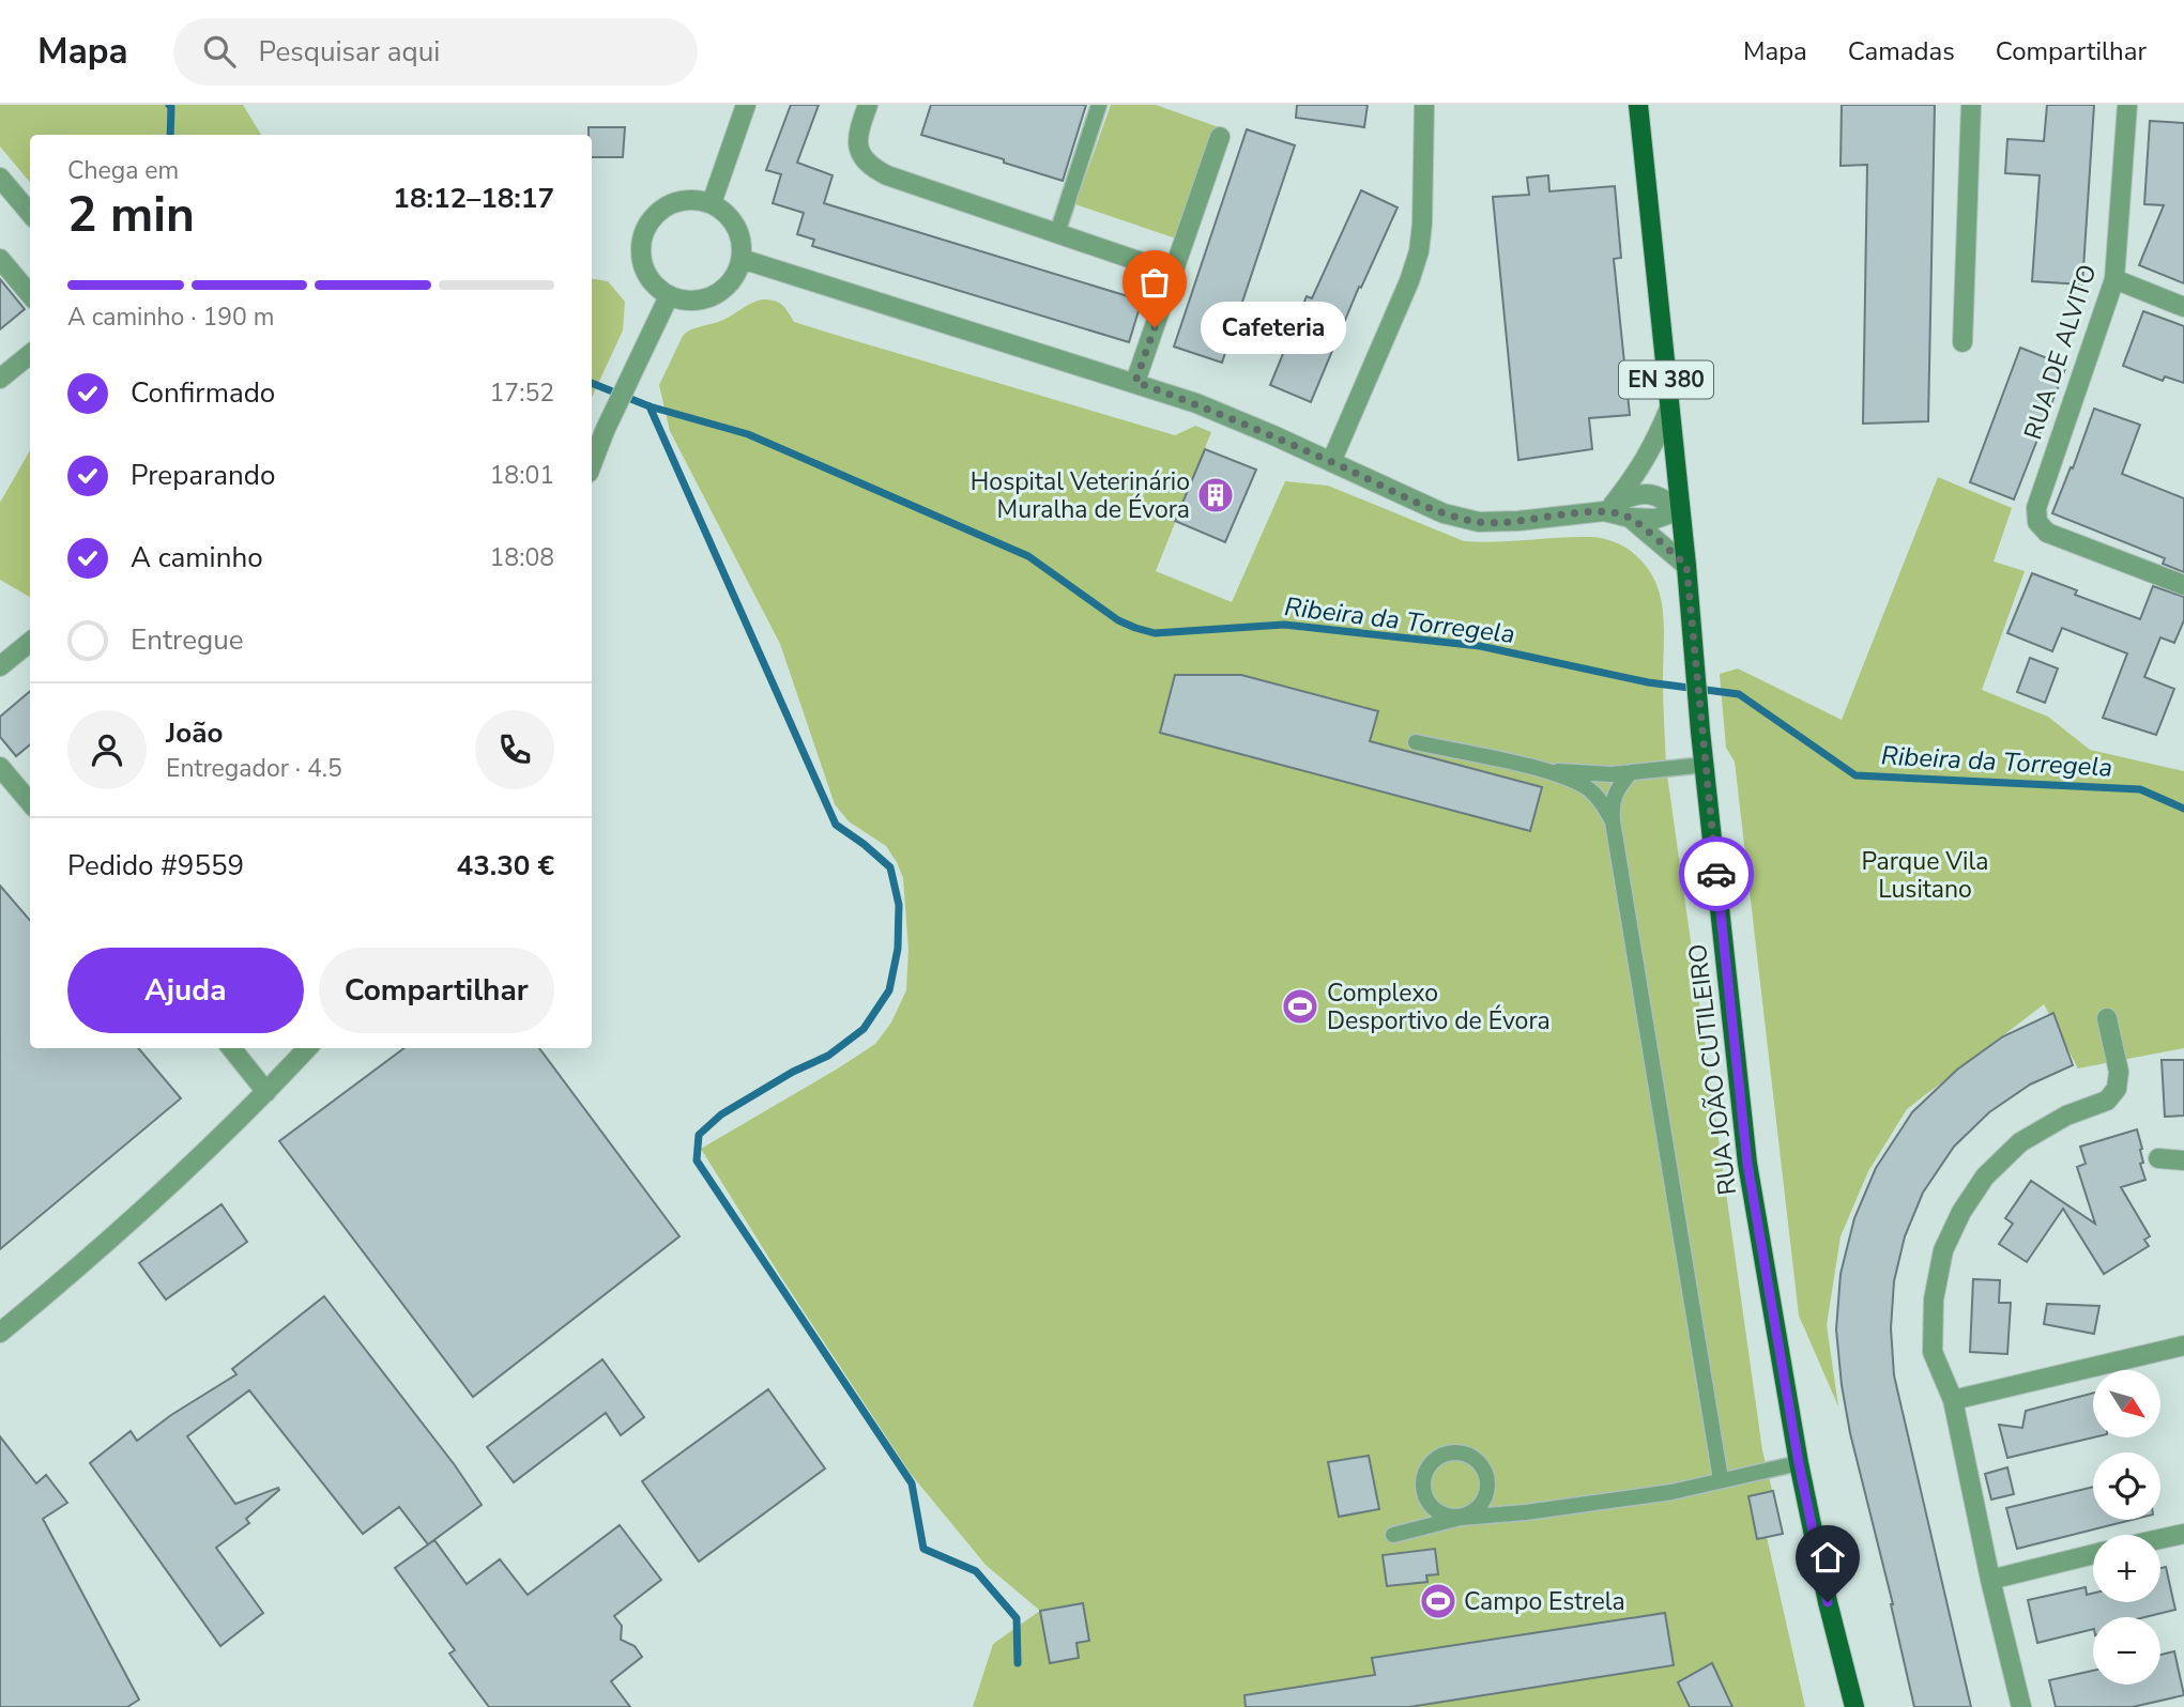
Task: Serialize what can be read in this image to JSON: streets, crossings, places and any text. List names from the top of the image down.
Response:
{
  "streets": {
    "main road": ["EN 380", "RUA JOÃO CUTILEIRO"],
    "street": ["RUA DE ALVITO"]
  },
  "water": ["Ribeira da Torregela"],
  "parks": ["Parque Vila Lusitano"],
  "places": {
    "other": ["Cafeteria"],
    "building": ["Hospital Veterinário Muralha de Évora"],
    "sports": ["Complexo Desportivo de Évora", "Campo Estrela"]
  },
  "north": "bottom right",
  "page": {
    "header": "Mapa",
    "search": "Pesquisar aqui",
    "nav": ["Mapa", "Camadas", "Compartilhar"],
    "heading": ["2 min", "Chega em", "18:12–18:17"],
    "panel": [
      "João",
      "Entregador · 4.5",
      "Pedido #9559",
      "43.30 €"
    ],
    "bar": "A caminho · 190 m",
    "bubble": "Cafeteria",
    "list": [
      ["Confirmado", "17:52"],
      ["Preparando", "18:01"],
      ["A caminho", "18:08"],
      "Entregue"
    ],
    "buttons": ["Ajuda", "Compartilhar"],
    "map_buttons": ["+", "−"]
  }
}
